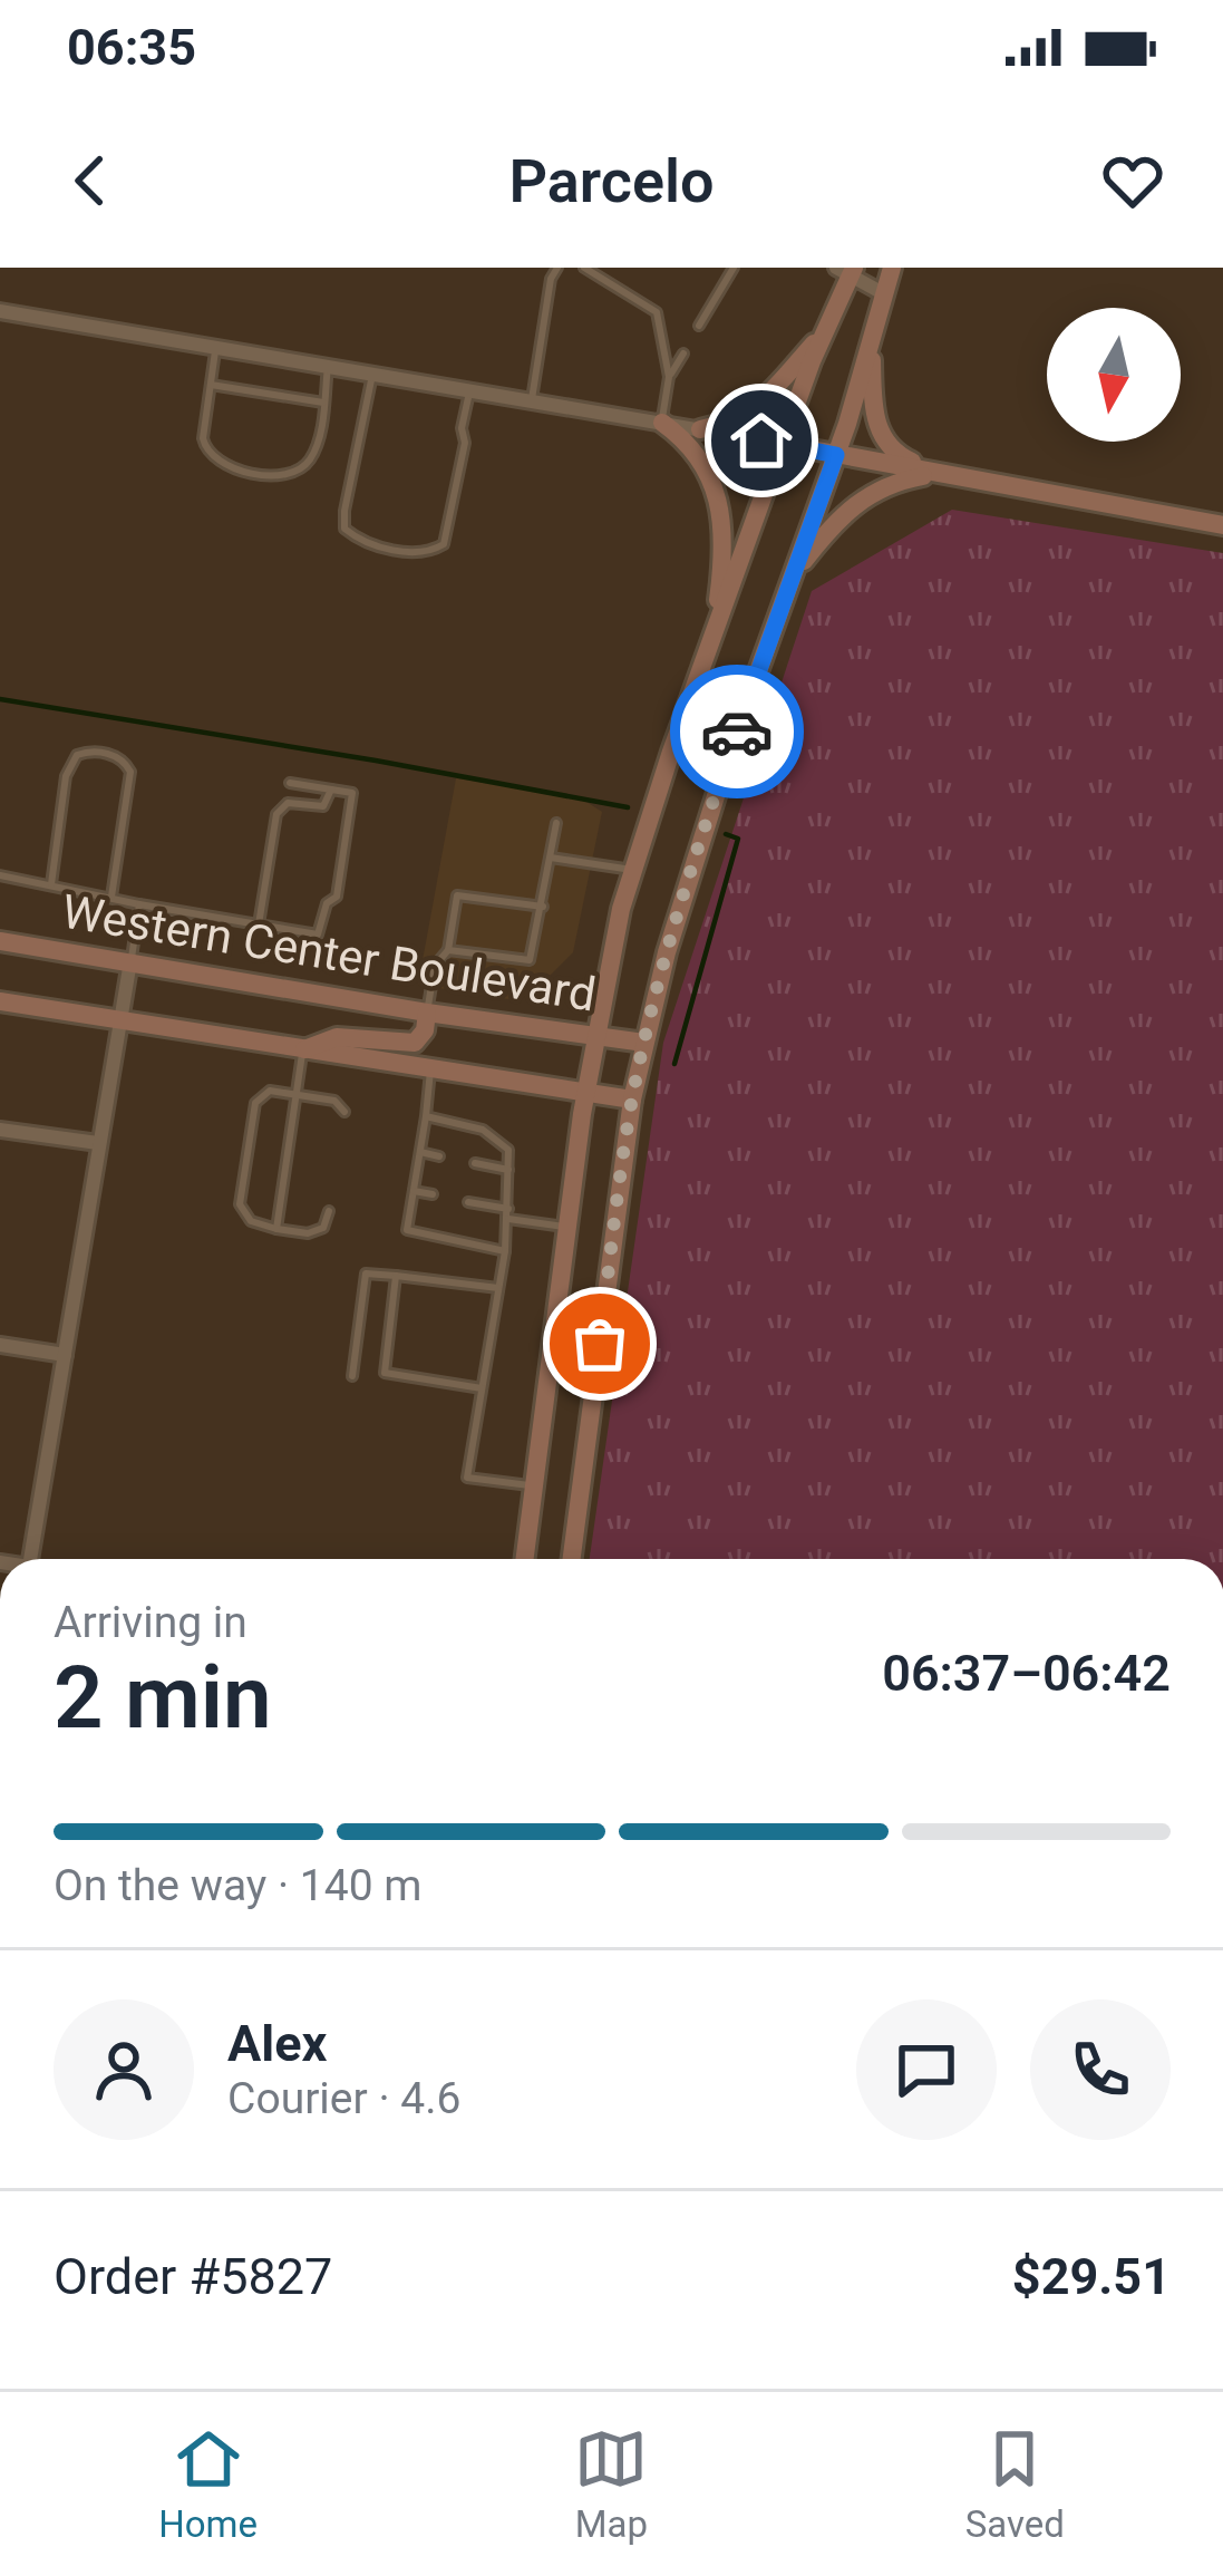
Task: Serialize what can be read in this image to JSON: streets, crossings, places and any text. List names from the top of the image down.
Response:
{
  "streets": {
    "main road": ["Western Center Boulevard"]
  },
  "north": "bottom",
  "page": {
    "status": "06:35",
    "header": "Parcelo",
    "heading": ["2 min", "Arriving in", "06:37–06:42"],
    "panel": [
      "Alex",
      "Courier · 4.6",
      "Order #5827",
      "$29.51"
    ],
    "bar": "On the way · 140 m",
    "tabs": ["Home", "Map", "Saved"]
  }
}
